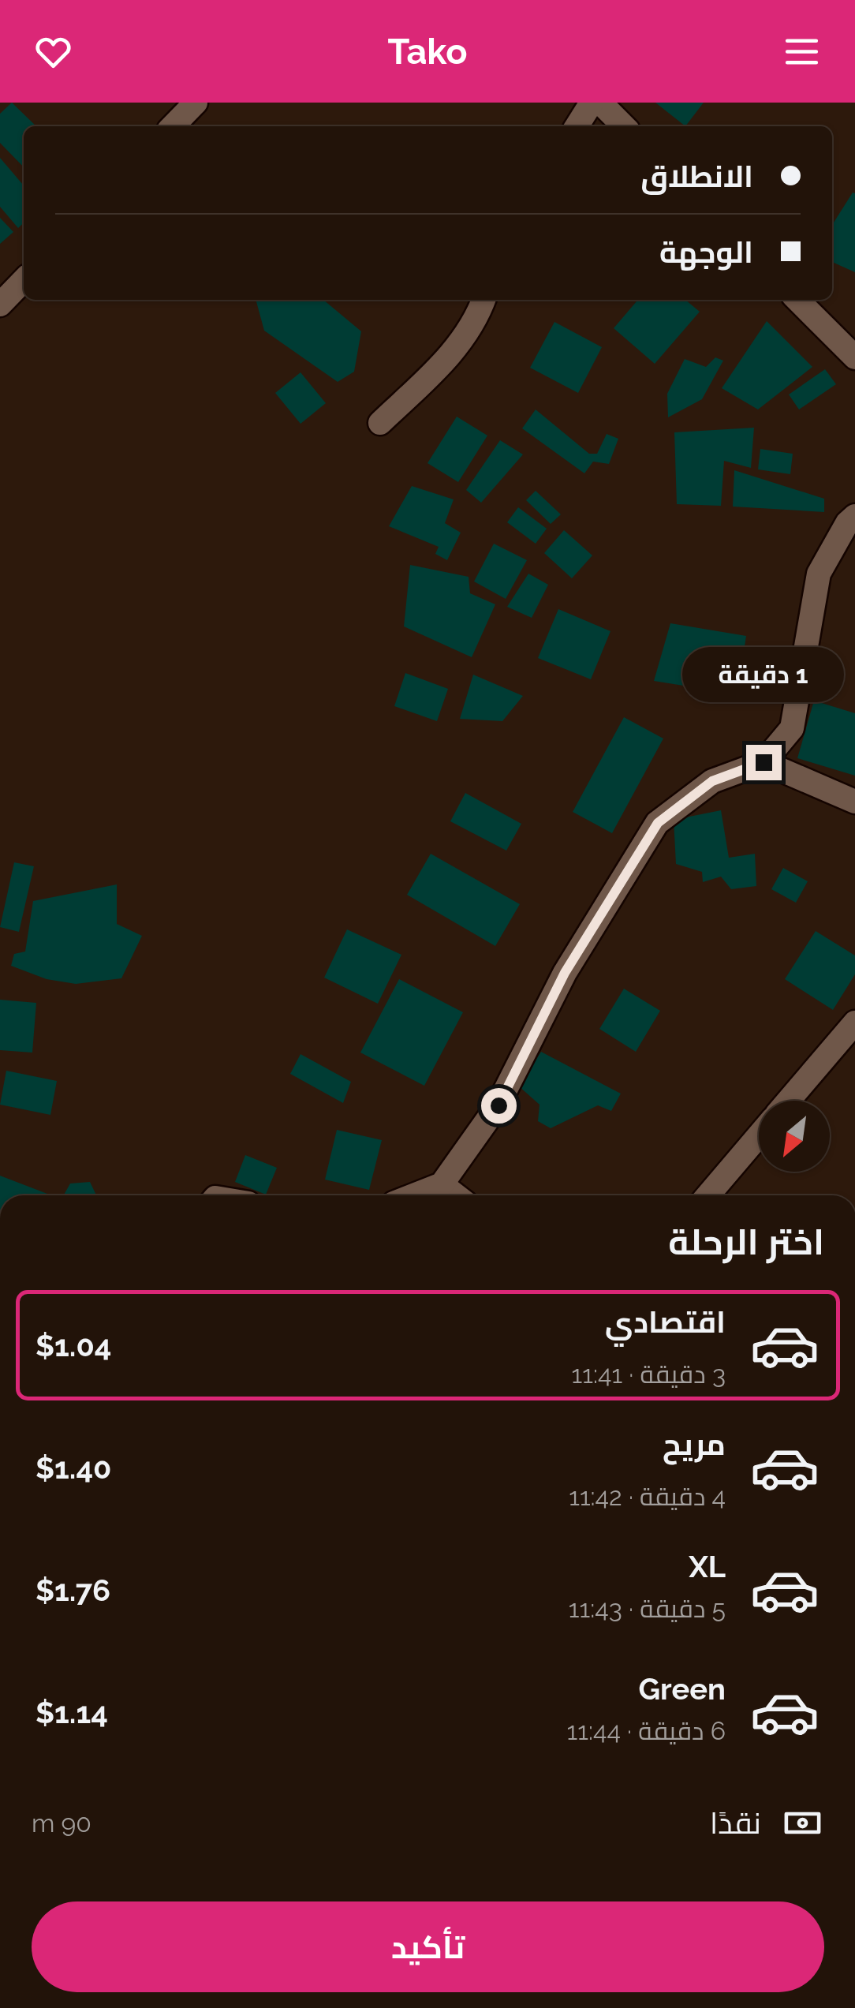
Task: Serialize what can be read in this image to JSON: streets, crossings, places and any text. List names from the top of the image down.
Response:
{
  "north": "bottom left",
  "page": {
    "header": "Tako",
    "banner": ["الانطلاق", "الوجهة"],
    "bubble": "1 دقيقة",
    "heading": "اختر الرحلة",
    "list": [
      {
        "name": "اقتصادي",
        "note": "3 دقيقة · 11:41",
        "value": "$1.04"
      },
      {
        "name": "مريح",
        "note": "4 دقيقة · 11:42",
        "value": "$1.40"
      },
      {
        "name": "XL",
        "note": "5 دقيقة · 11:43",
        "value": "$1.76"
      },
      {
        "name": "Green",
        "note": "6 دقيقة · 11:44",
        "value": "$1.14"
      }
    ],
    "pay": ["نقدًا", "90 m"],
    "buttons": "تأكيد"
  }
}
